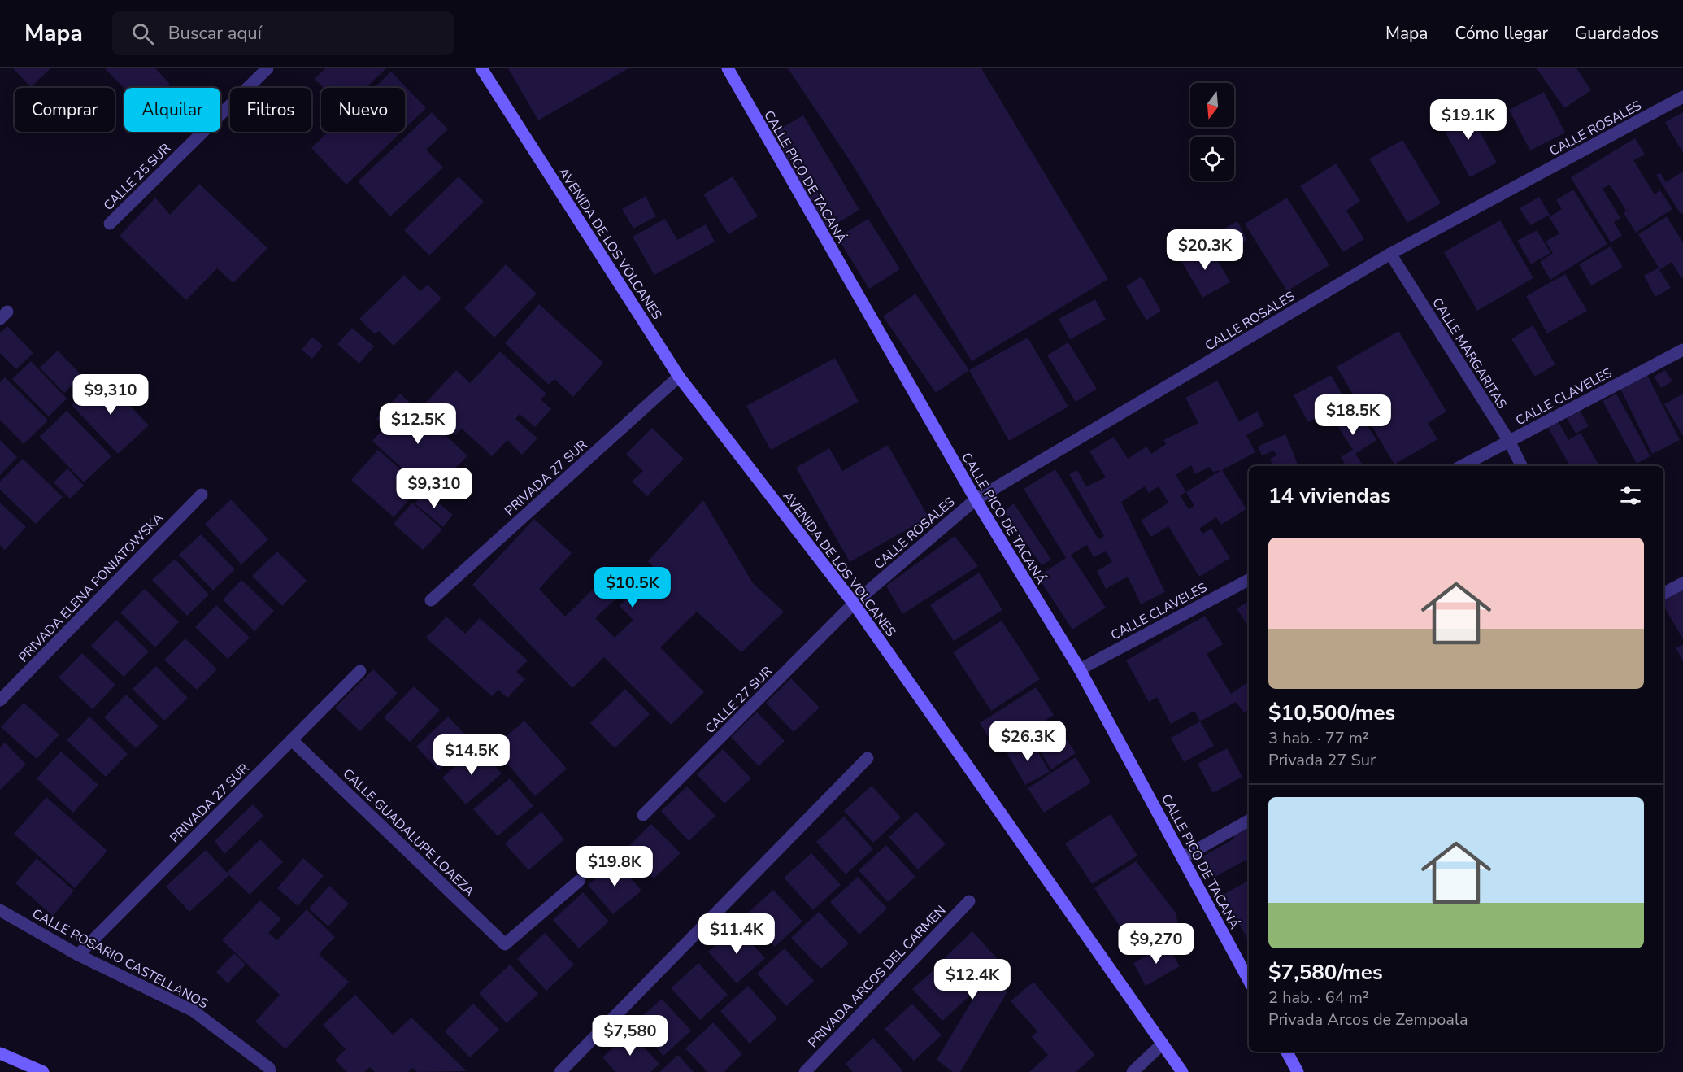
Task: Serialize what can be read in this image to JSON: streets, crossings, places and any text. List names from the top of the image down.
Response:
{
  "streets": {
    "street": [
      "CALLE ROSALES",
      "CALLE 25 SUR",
      "CALLE PICO DE TACANÁ",
      "AVENIDA DE LOS VOLCANES",
      "CALLE MARGARITAS",
      "CALLE CLAVELES",
      "PRIVADA 27 SUR",
      "PRIVADA ELENA PONIATOWSKA",
      "CALLE 27 SUR",
      "CALLE GUADALUPE LOAEZA",
      "CALLE ROSARIO CASTELLANOS",
      "PRIVADA ARCOS DEL CARMEN"
    ]
  },
  "crossings": [
    ["CALLE ROSALES", "CALLE PICO DE TACANÁ"],
    ["CALLE ROSALES", "AVENIDA DE LOS VOLCANES"],
    ["CALLE ROSALES", "CALLE MARGARITAS"],
    ["CALLE ROSALES", "CALLE 27 SUR"],
    ["CALLE PICO DE TACANÁ", "CALLE CLAVELES"],
    ["AVENIDA DE LOS VOLCANES", "PRIVADA 27 SUR"],
    ["AVENIDA DE LOS VOLCANES", "CALLE 27 SUR"],
    ["CALLE MARGARITAS", "CALLE CLAVELES"],
    ["PRIVADA 27 SUR", "CALLE GUADALUPE LOAEZA"],
    ["PRIVADA 27 SUR", "CALLE ROSARIO CASTELLANOS"]
  ],
  "north": "bottom",
  "page": {
    "header": "Mapa",
    "search": "Buscar aquí",
    "nav": ["Mapa", "Cómo llegar", "Guardados"],
    "chip": [
      "Comprar",
      "Alquilar",
      "Filtros",
      "Nuevo"
    ],
    "price": [
      "$19.1K",
      "$20.3K",
      "$9,310",
      "$18.5K",
      "$12.5K",
      "$9,310",
      "$10.5K",
      "$26.3K",
      "$14.5K",
      "$19.8K",
      "$11.4K",
      "$9,270",
      "$12.4K",
      "$7,580"
    ],
    "heading": "14 viviendas",
    "list": [
      {
        "name": "$10,500/mes",
        "note": "3 hab. · 77 m² · Privada 27 Sur"
      },
      {
        "name": "$7,580/mes",
        "note": "2 hab. · 64 m² · Privada Arcos de Zempoala"
      }
    ]
  }
}
